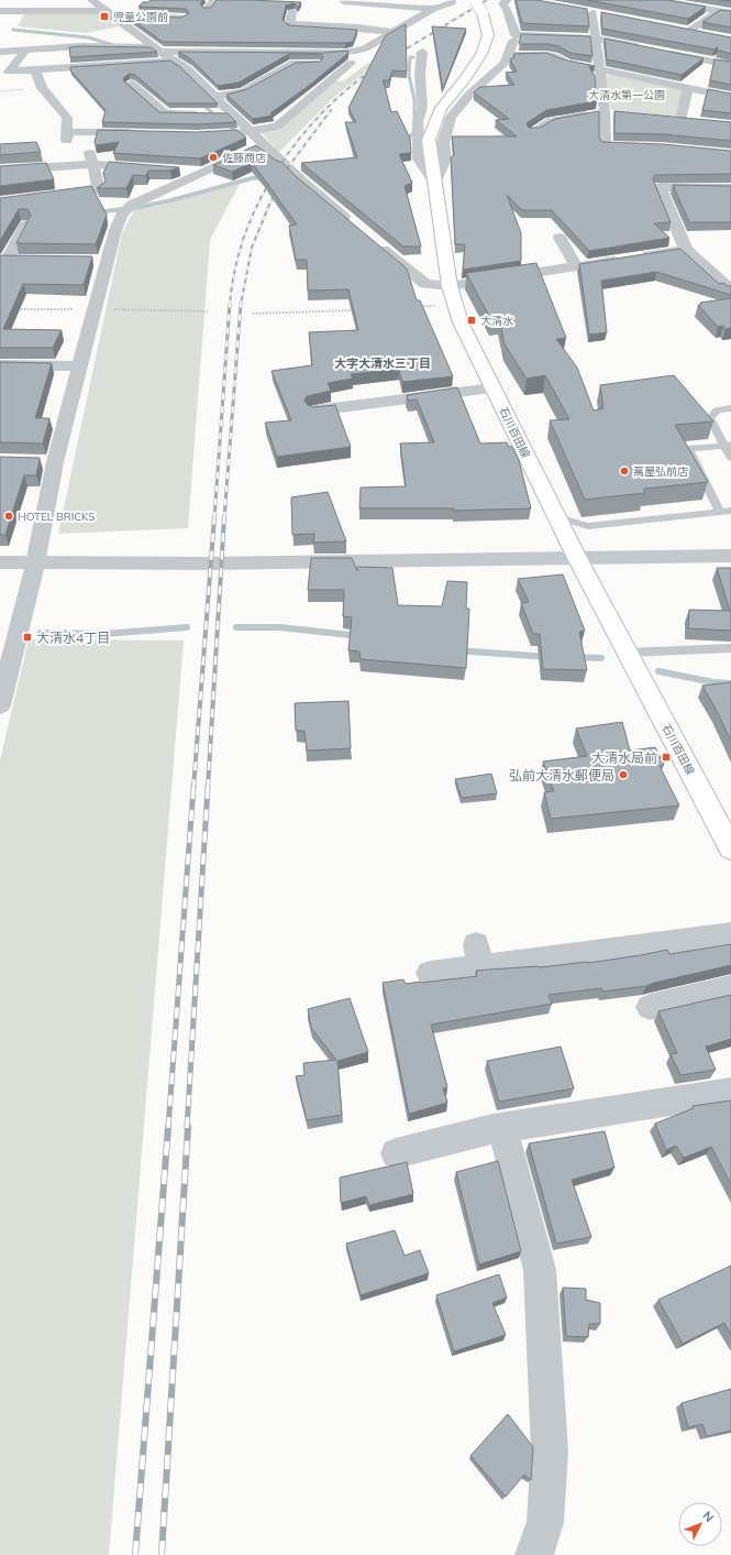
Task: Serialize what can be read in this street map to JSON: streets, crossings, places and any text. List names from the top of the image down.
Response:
{
  "streets": {
    "main road": ["石川百田線"]
  },
  "districts": ["大字大清水三丁目"],
  "parks": ["大清水第一公園"],
  "places": {
    "transit": [
      "児童公園前",
      "大清水",
      "大清水4丁目",
      "大清水局前"
    ],
    "other": [
      "佐藤商店",
      "萬屋弘前店",
      "HOTEL BRICKS",
      "弘前大清水郵便局"
    ]
  },
  "north": "top right"
}
